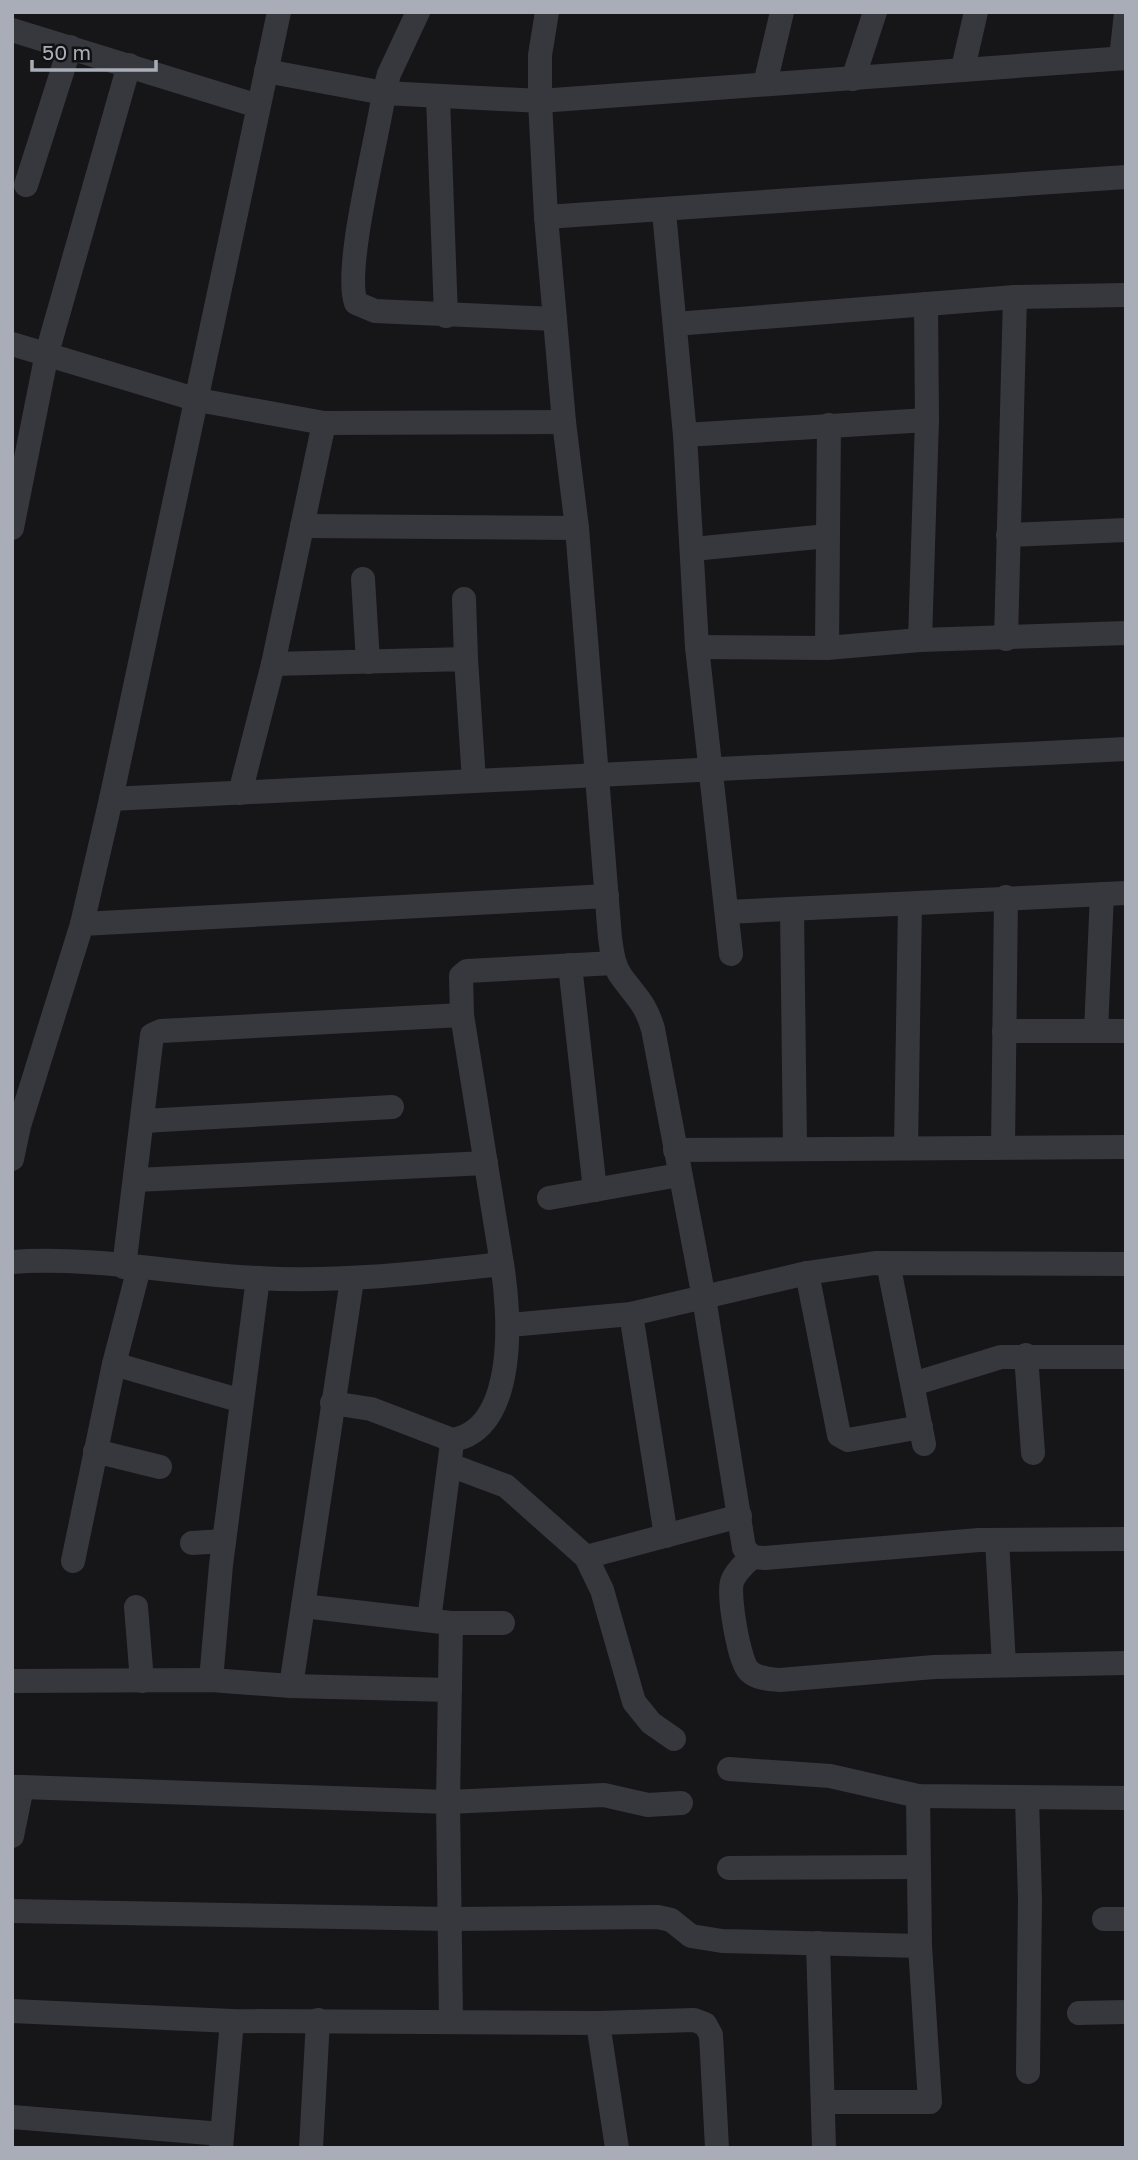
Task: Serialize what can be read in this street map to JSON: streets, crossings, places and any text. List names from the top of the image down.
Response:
{
  "scale_bar": "50 m"
}
